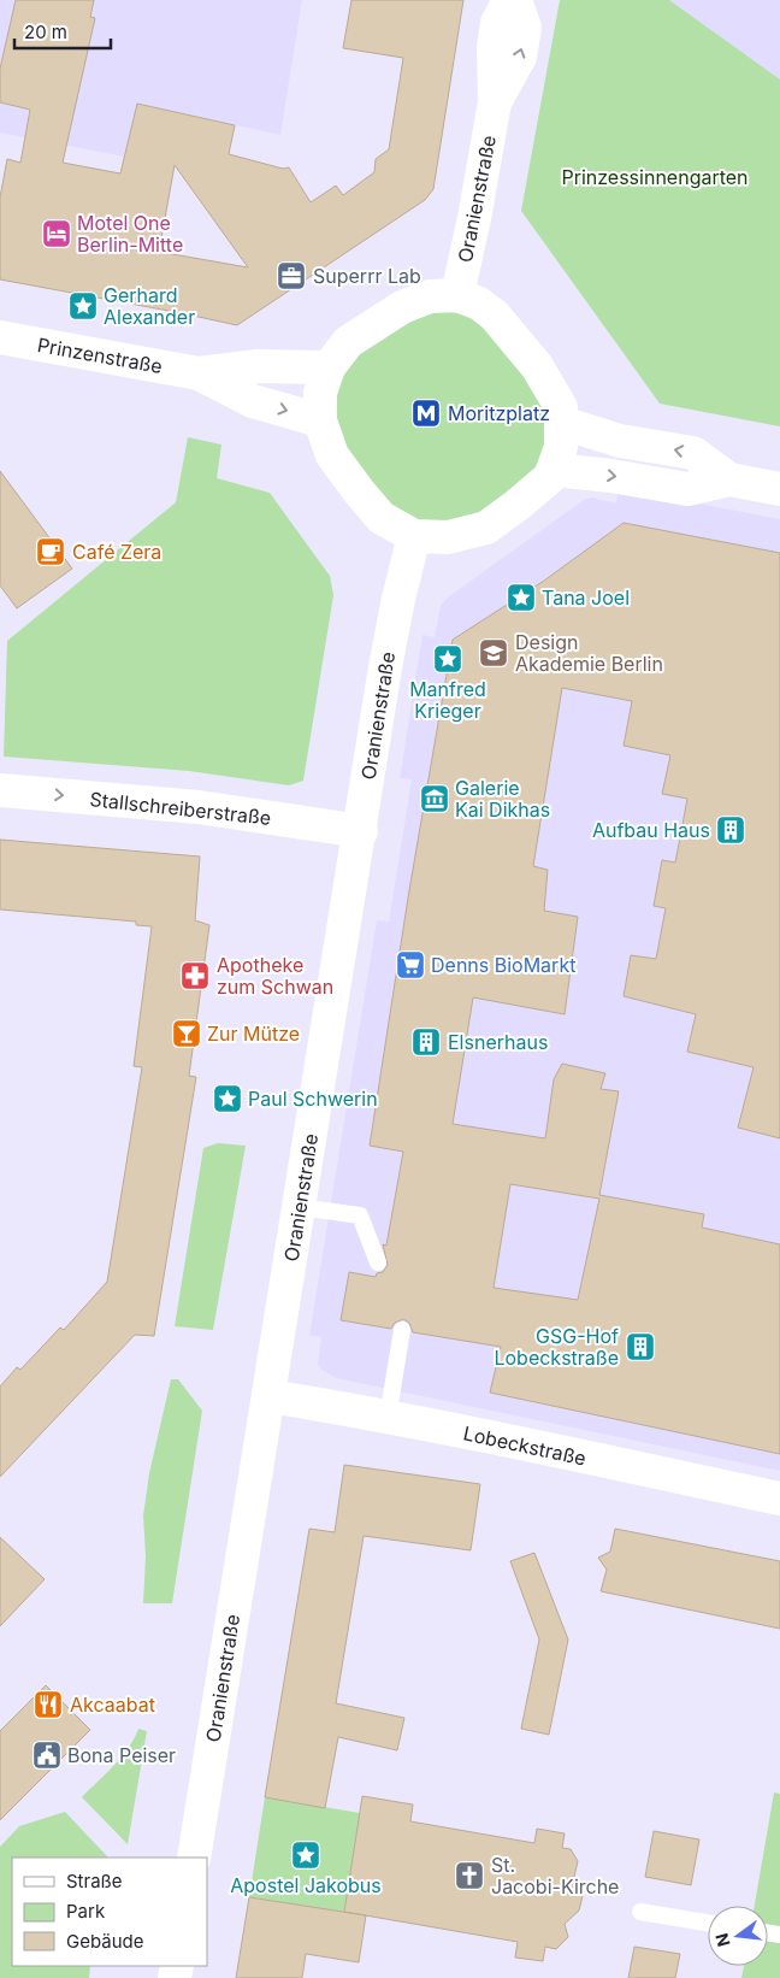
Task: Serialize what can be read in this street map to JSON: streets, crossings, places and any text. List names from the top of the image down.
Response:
{
  "streets": {
    "main road": [
      "Oranienstraße",
      "Prinzenstraße",
      "Stallschreiberstraße",
      "Lobeckstraße"
    ]
  },
  "crossings": [
    ["Oranienstraße", "Stallschreiberstraße"],
    ["Oranienstraße", "Lobeckstraße"]
  ],
  "one_way": ["Stallschreiberstraße"],
  "parks": ["Prinzessinnengarten"],
  "places": {
    "hotel": ["Motel One Berlin-Mitte"],
    "office": ["Superrr Lab"],
    "place": [
      "Gerhard Alexander",
      "Tana Joel",
      "Manfred Krieger",
      "Paul Schwerin",
      "Apostel Jakobus"
    ],
    "metro station": ["Moritzplatz"],
    "cafe": ["Café Zera"],
    "school or university": ["Design Akademie Berlin"],
    "museum": ["Galerie Kai Dikhas"],
    "building": ["Aufbau Haus", "Elsnerhaus", "GSG-Hof Lobeckstraße"],
    "supermarket": ["Denns BioMarkt"],
    "pharmacy": ["Apotheke zum Schwan"],
    "bar": ["Zur Mütze"],
    "restaurant": ["Akcaabat"],
    "public building": ["Bona Peiser"],
    "church": ["St. Jacobi-Kirche"]
  },
  "legend": ["Straße", "Park", "Gebäude"],
  "scale_bar": "20 m",
  "north": "left"
}
